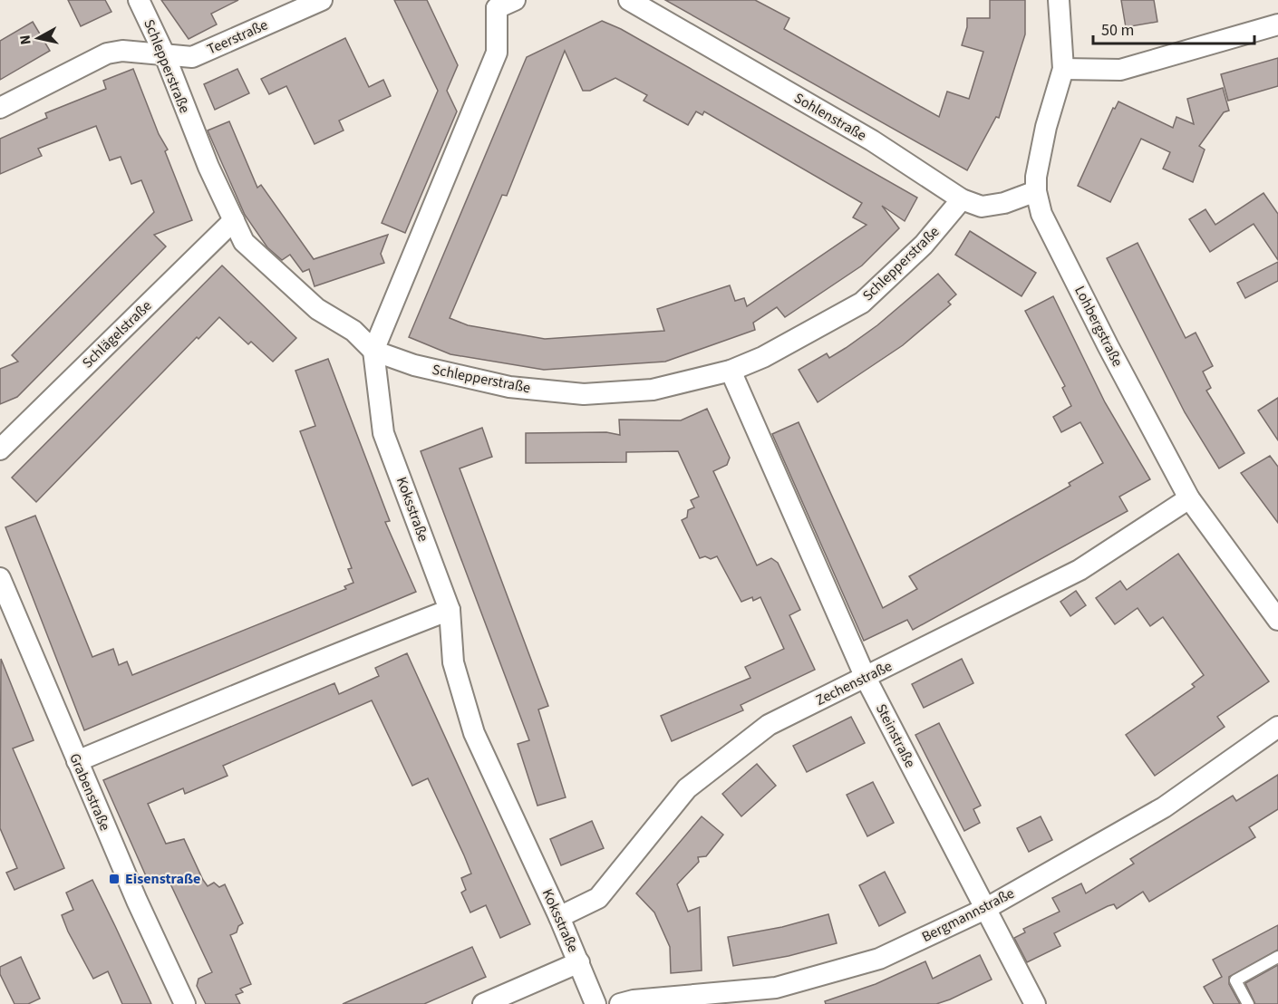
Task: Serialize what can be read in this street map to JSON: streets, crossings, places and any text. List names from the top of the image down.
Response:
{
  "streets": {
    "street": [
      "Teerstraße",
      "Schlepperstraße",
      "Sohlenstraße",
      "Lohbergstraße",
      "Schlägelstraße",
      "Koksstraße",
      "Zechenstraße",
      "Steinstraße",
      "Grabenstraße",
      "Bergmannstraße"
    ]
  },
  "crossings": [
    ["Teerstraße", "Schlepperstraße"],
    ["Schlepperstraße", "Sohlenstraße"],
    ["Schlepperstraße", "Schlägelstraße"],
    ["Schlepperstraße", "Koksstraße"],
    ["Schlepperstraße", "Steinstraße"],
    ["Sohlenstraße", "Lohbergstraße"],
    ["Lohbergstraße", "Zechenstraße"],
    ["Koksstraße", "Zechenstraße"],
    ["Zechenstraße", "Steinstraße"],
    ["Steinstraße", "Bergmannstraße"]
  ],
  "places": {
    "transit": ["Eisenstraße"]
  },
  "scale_bar": "50 m",
  "north": "left"
}
